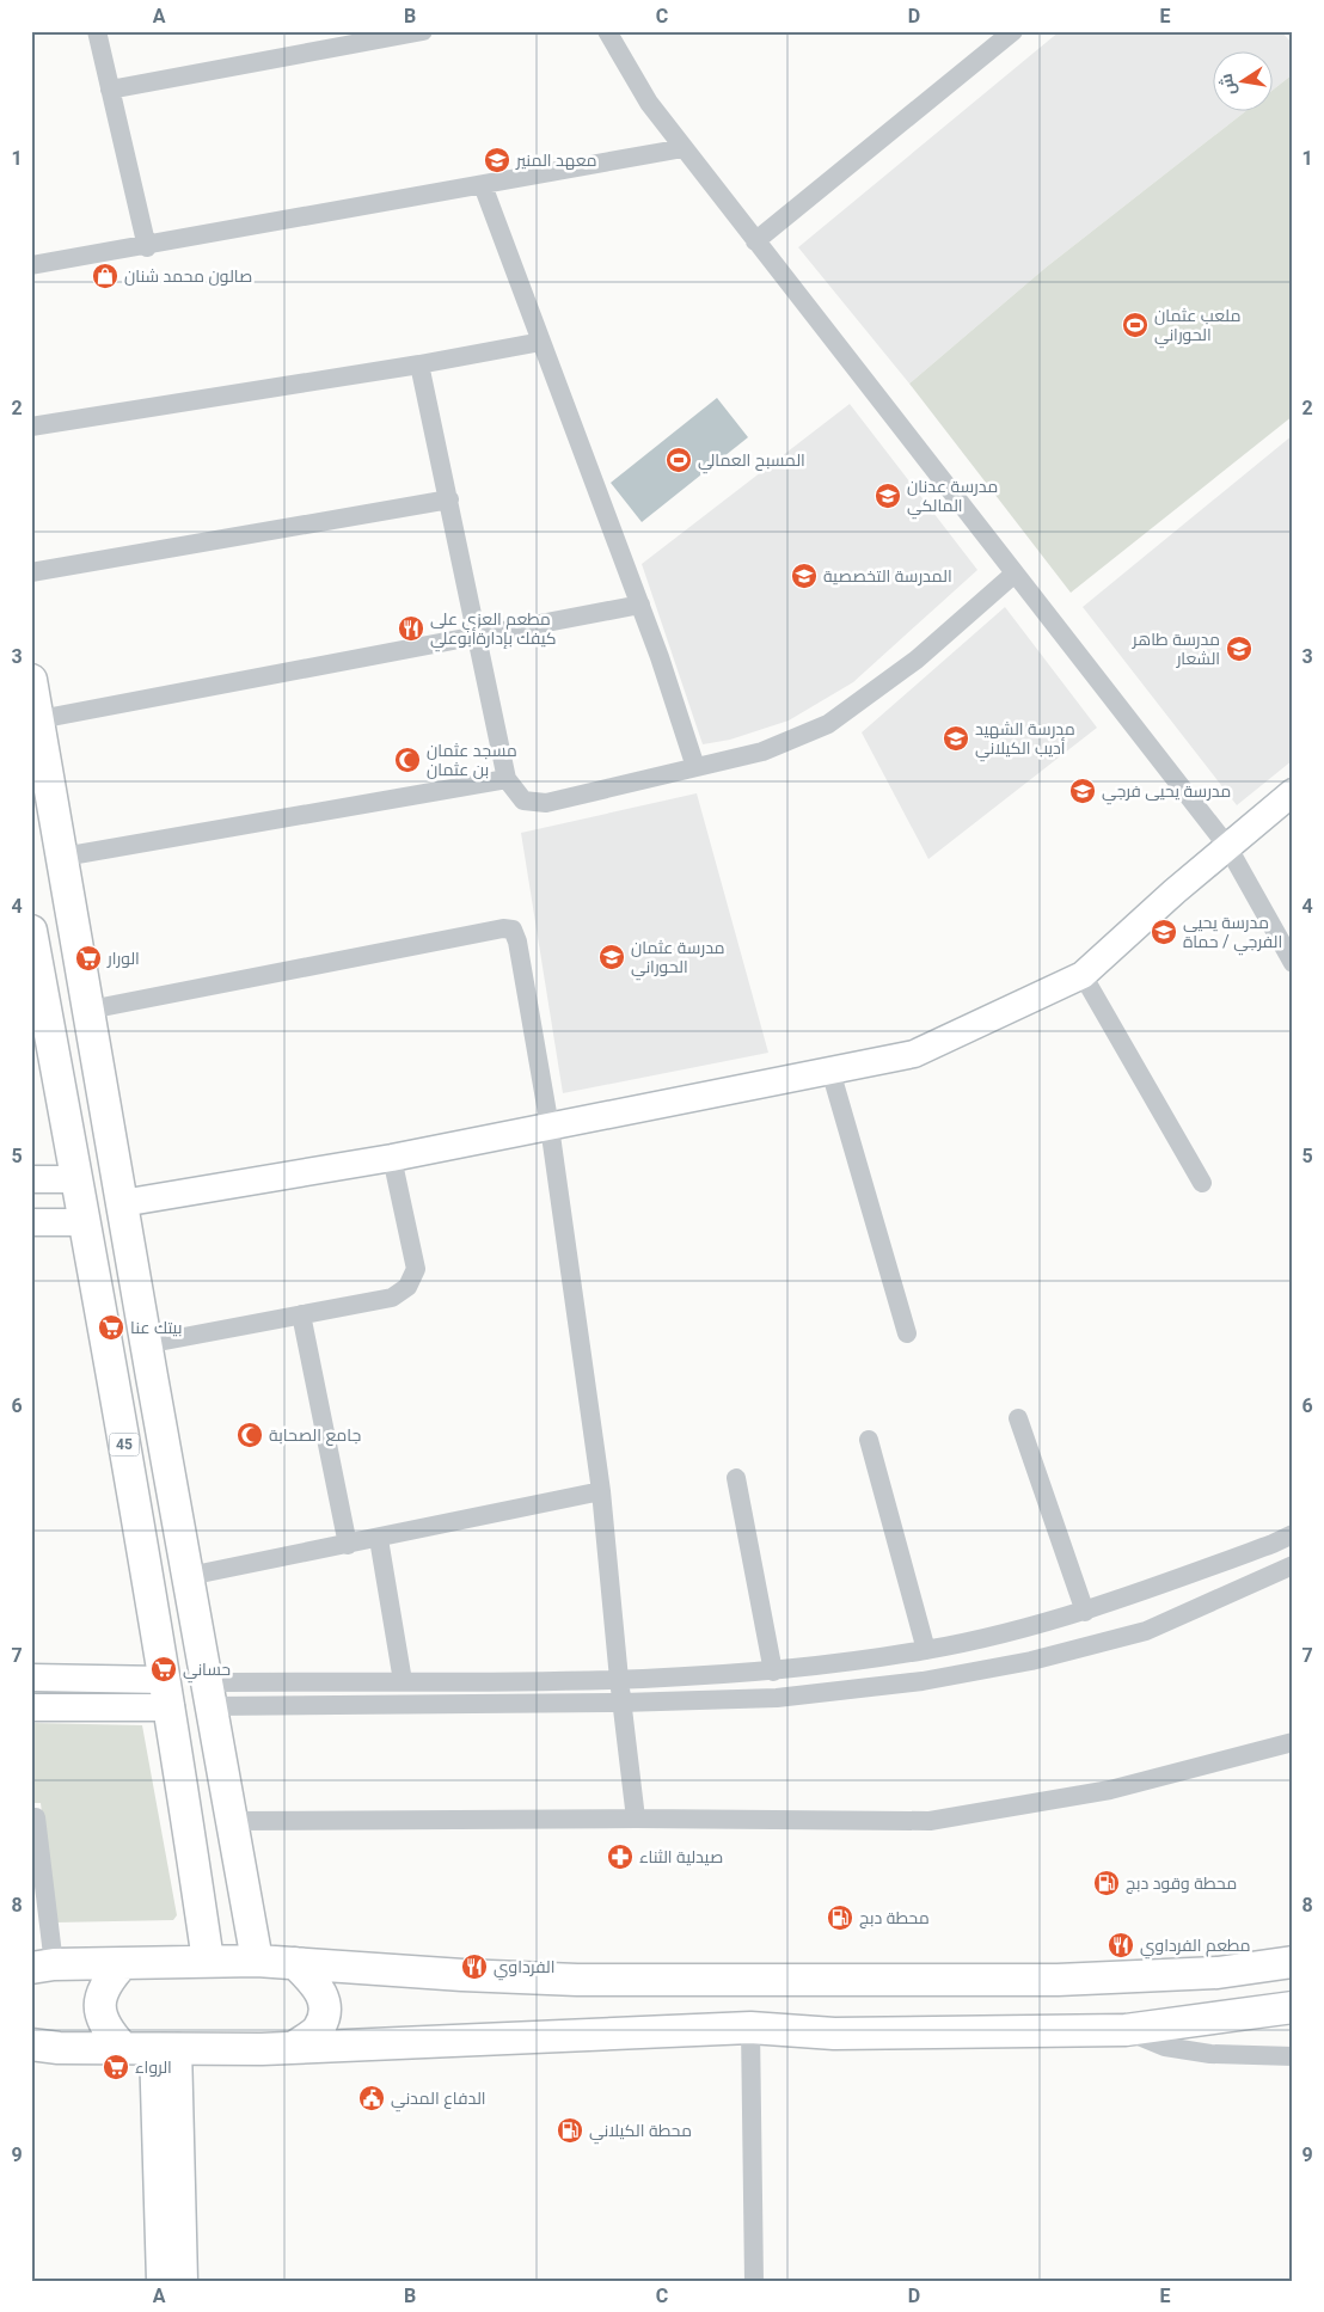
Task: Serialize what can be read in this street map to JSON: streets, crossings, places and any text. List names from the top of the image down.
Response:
{
  "streets": {
    "main road": ["45"]
  },
  "places": {
    "school or university": [
      "معهد المنير",
      "مدرسة عدنان المالكي",
      "المدرسة التخصصية",
      "مدرسة طاهر الشعار",
      "مدرسة الشهيد أديب الكيلاني",
      "مدرسة يحيى فرجي",
      "مدرسة يحيى الفرجي / حماة",
      "مدرسة عثمان الحوراني"
    ],
    "shop": ["صالون محمد شنان"],
    "sports": ["ملعب عثمان الحوراني", "المسبح العمالي"],
    "restaurant": ["مطعم العزي على كيفك بإدارةأبوعلي", "مطعم الفرداوي", "الفرداوي"],
    "mosque": ["مسجد عثمان بن عثمان", "جامع الصحابة"],
    "supermarket": [
      "الورار",
      "بيتك عنا",
      "حساني",
      "الرواء"
    ],
    "pharmacy": ["صيدلية الثناء"],
    "fuel station": ["محطة وقود دبج", "محطة دبج", "محطة الكيلاني"],
    "public building": ["الدفاع المدني"]
  },
  "north": "left",
  "grid": {
    "columns": [
      "A",
      "B",
      "C",
      "D",
      "E"
    ],
    "rows": [
      "1",
      "2",
      "3",
      "4",
      "5",
      "6",
      "7",
      "8",
      "9"
    ]
  }
}
